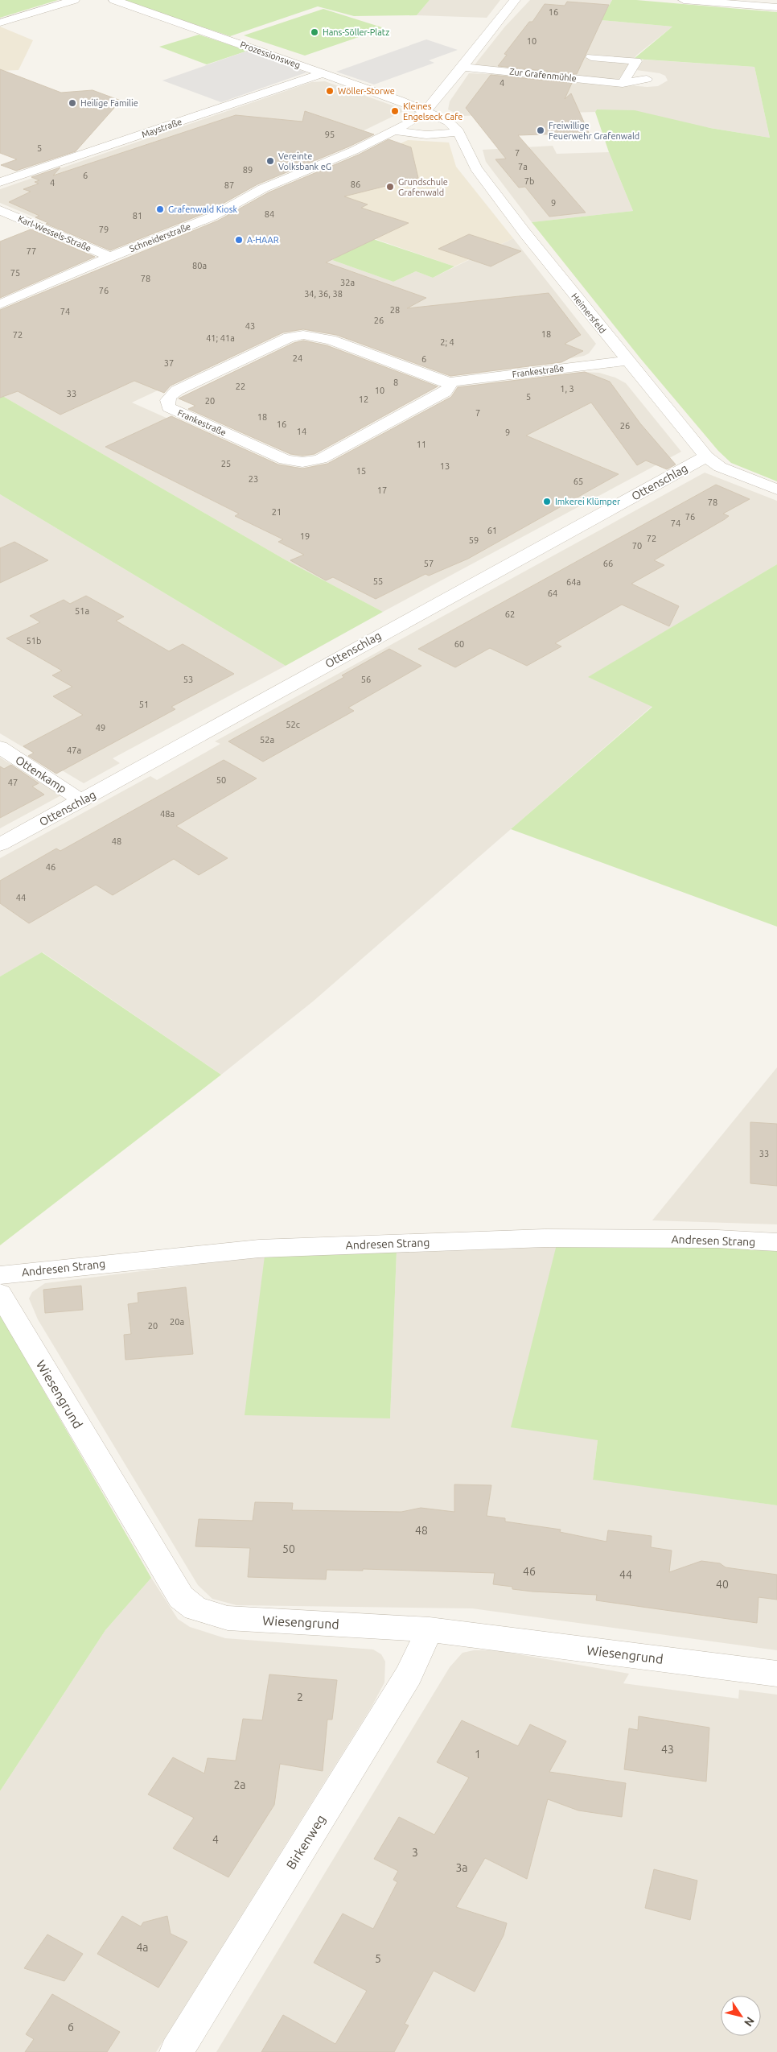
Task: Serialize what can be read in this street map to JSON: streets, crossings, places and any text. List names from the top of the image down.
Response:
{
  "streets": {
    "street": [
      "Prozessionsweg",
      "Zur Grafenmühle",
      "Maystraße",
      "Karl-Wessels-Straße",
      "Schneiderstraße",
      "Heimersfeld",
      "Frankestraße",
      "Ottenschlag",
      "Ottenkamp",
      "Andresen Strang",
      "Wiesengrund",
      "Birkenweg"
    ]
  },
  "crossings": [
    ["Prozessionsweg", "Maystraße"],
    ["Prozessionsweg", "Schneiderstraße"],
    ["Prozessionsweg", "Heimersfeld"],
    ["Karl-Wessels-Straße", "Schneiderstraße"],
    ["Schneiderstraße", "Heimersfeld"],
    ["Heimersfeld", "Frankestraße"],
    ["Heimersfeld", "Ottenschlag"],
    ["Ottenschlag", "Ottenkamp"],
    ["Wiesengrund", "Birkenweg"]
  ],
  "places": [
    "Hans-Söller-Platz",
    "Wöller-Storwe",
    "Heilige Familie",
    "Kleines Engelseck Cafe",
    "Freiwillige Feuerwehr Grafenwald",
    "Vereinte Volksbank eG",
    "Grundschule Grafenwald",
    "Grafenwald Kiosk",
    "A-HAAR",
    "Imkerei Klümper"
  ],
  "house_numbers": [
    "16",
    "10",
    "4",
    "95",
    "5",
    "7",
    "7a",
    "89",
    "6",
    "7b",
    "4",
    "86",
    "87",
    "9",
    "84",
    "81",
    "79",
    "77",
    "80a",
    "75",
    "78",
    "32a",
    "76",
    "34, 36, 38",
    "28",
    "74",
    "26",
    "43",
    "18",
    "72",
    "41; 41a",
    "2; 4",
    "24",
    "6",
    "37",
    "8",
    "22",
    "1, 3",
    "10",
    "33",
    "5",
    "12",
    "20",
    "7",
    "18",
    "16",
    "26",
    "14",
    "9",
    "11",
    "25",
    "13",
    "15",
    "23",
    "65",
    "17",
    "78",
    "21",
    "76",
    "74",
    "61",
    "19",
    "72",
    "59",
    "70",
    "57",
    "66",
    "55",
    "64a",
    "64",
    "51a",
    "62",
    "51b",
    "60",
    "53",
    "56",
    "51",
    "52c",
    "49",
    "52a",
    "47a",
    "50",
    "47",
    "48a",
    "48",
    "46",
    "44",
    "33",
    "20a",
    "20",
    "48",
    "50",
    "46",
    "44",
    "40",
    "2",
    "43",
    "1",
    "2a",
    "4",
    "3",
    "3a",
    "4a",
    "5",
    "6"
  ],
  "north": "bottom right"
}
